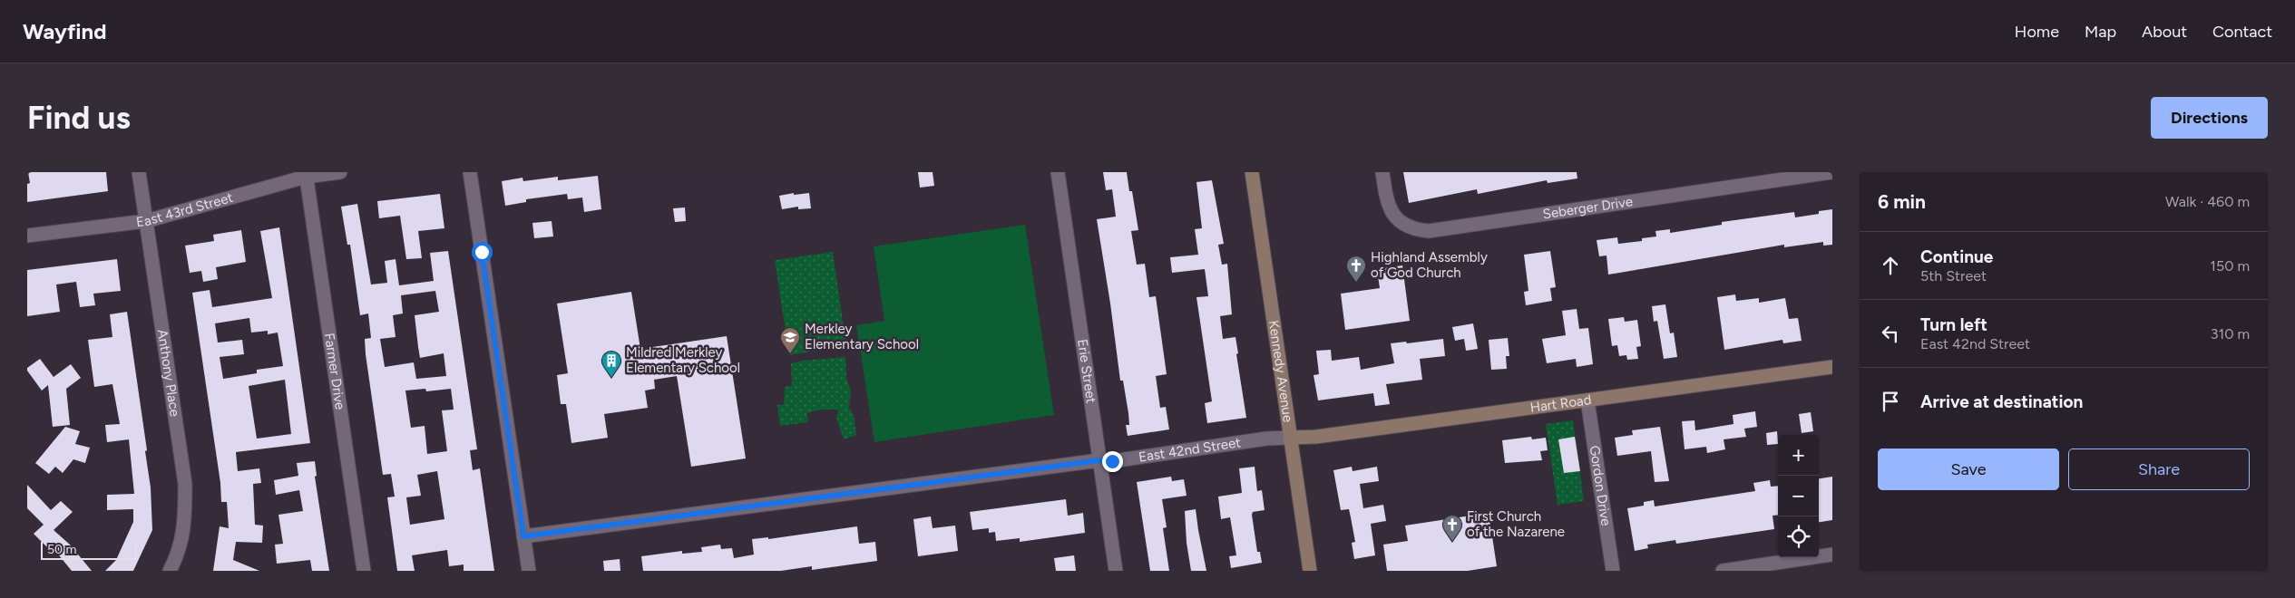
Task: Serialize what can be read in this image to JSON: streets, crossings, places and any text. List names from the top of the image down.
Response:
{
  "streets": {
    "street": [
      "Seberger Drive",
      "East 43rd Street",
      "Farmer Drive",
      "Erie Street",
      "Kennedy Avenue",
      "Anthony Place",
      "Hart Road",
      "East 42nd Street",
      "Gordon Drive"
    ]
  },
  "crossings": [
    ["East 43rd Street", "Farmer Drive"],
    ["East 43rd Street", "Anthony Place"],
    ["Erie Street", "East 42nd Street"],
    ["Kennedy Avenue", "Hart Road"],
    ["Kennedy Avenue", "East 42nd Street"],
    ["Hart Road", "East 42nd Street"],
    ["Hart Road", "Gordon Drive"]
  ],
  "places": {
    "church": ["Highland Assembly of God Church", "First Church of the Nazarene"],
    "school or university": ["Merkley Elementary School"],
    "building": ["Mildred Merkley Elementary School"]
  },
  "scale_bar": "50 m",
  "page": {
    "header": "Wayfind",
    "nav": [
      "Home",
      "Map",
      "About",
      "Contact"
    ],
    "buttons": [
      "Directions",
      ["Save", "Share"]
    ],
    "title": "Find us",
    "heading": ["6 min", "Walk · 460 m"],
    "list": [
      ["Continue", "5th Street", "150 m"],
      ["Turn left", "East 42nd Street", "310 m"],
      "Arrive at destination"
    ],
    "map_buttons": ["+", "−"],
    "scale": "50 m"
  }
}
